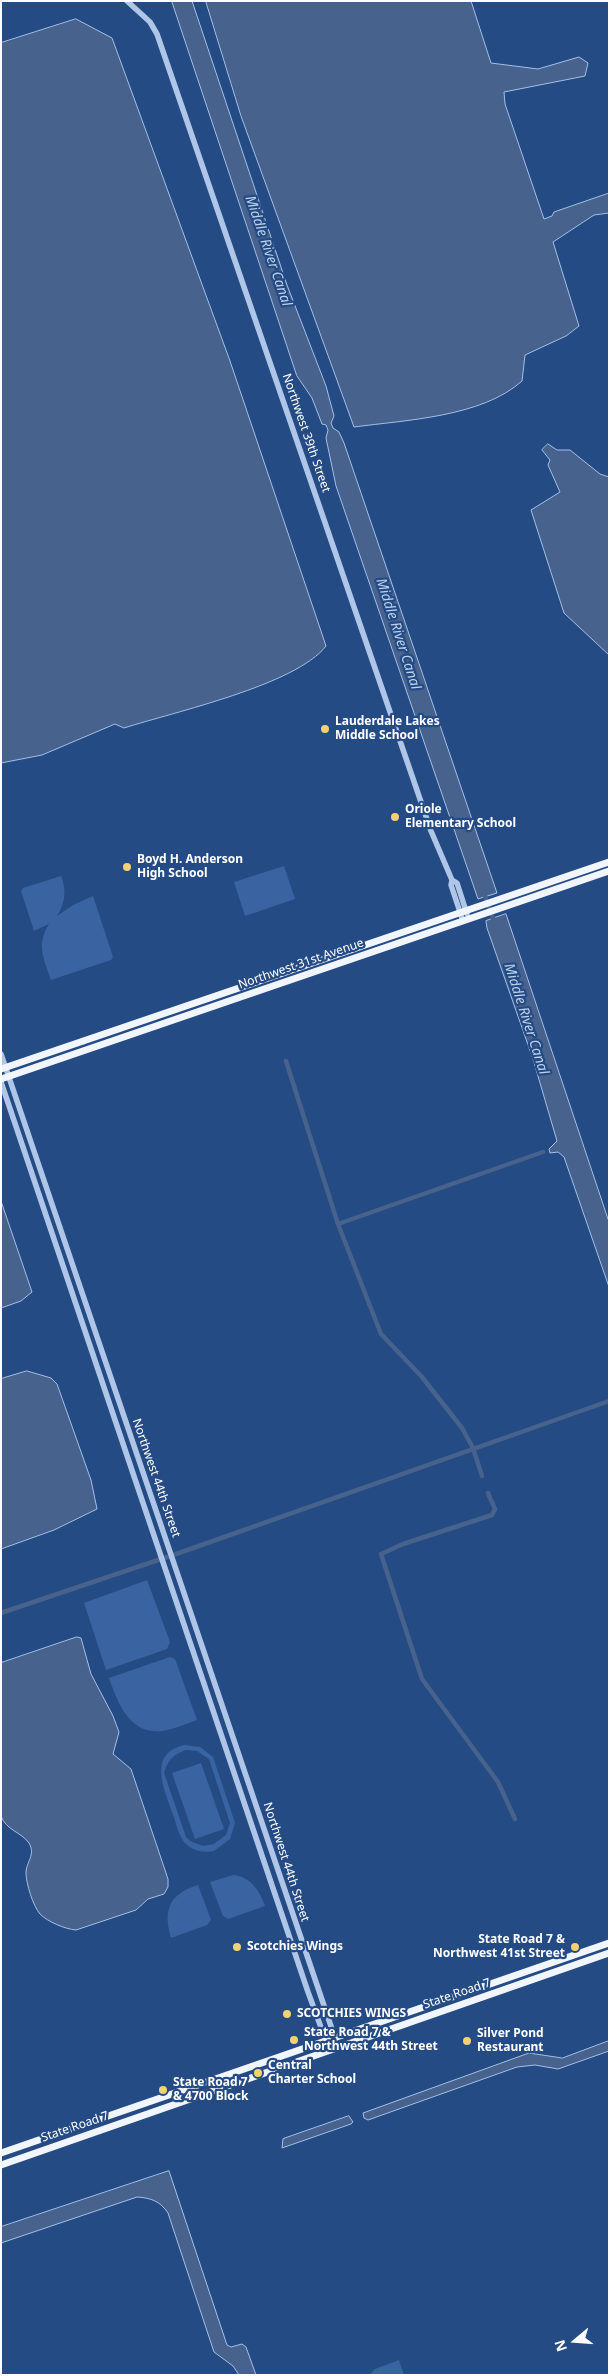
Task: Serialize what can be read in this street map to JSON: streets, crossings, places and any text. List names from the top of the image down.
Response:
{
  "streets": {
    "main road": ["Northwest 31st Avenue", "State Road 7"],
    "street": ["Northwest 39th Street", "Northwest 44th Street"]
  },
  "crossings": [
    ["Northwest 39th Street", "Northwest 31st Avenue"],
    ["Northwest 31st Avenue", "Northwest 44th Street"],
    ["Northwest 44th Street", "State Road 7"]
  ],
  "water": ["Middle River Canal"],
  "places": [
    "Lauderdale Lakes Middle School",
    "Oriole Elementary School",
    "Boyd H. Anderson High School",
    "Scotchies Wings",
    "State Road 7 & Northwest 41st Street",
    "SCOTCHIES WINGS",
    "State Road 7 & Northwest 44th Street",
    "Silver Pond Restaurant",
    "Central Charter School",
    "State Road 7 & 4700 Block"
  ],
  "north": "left"
}
